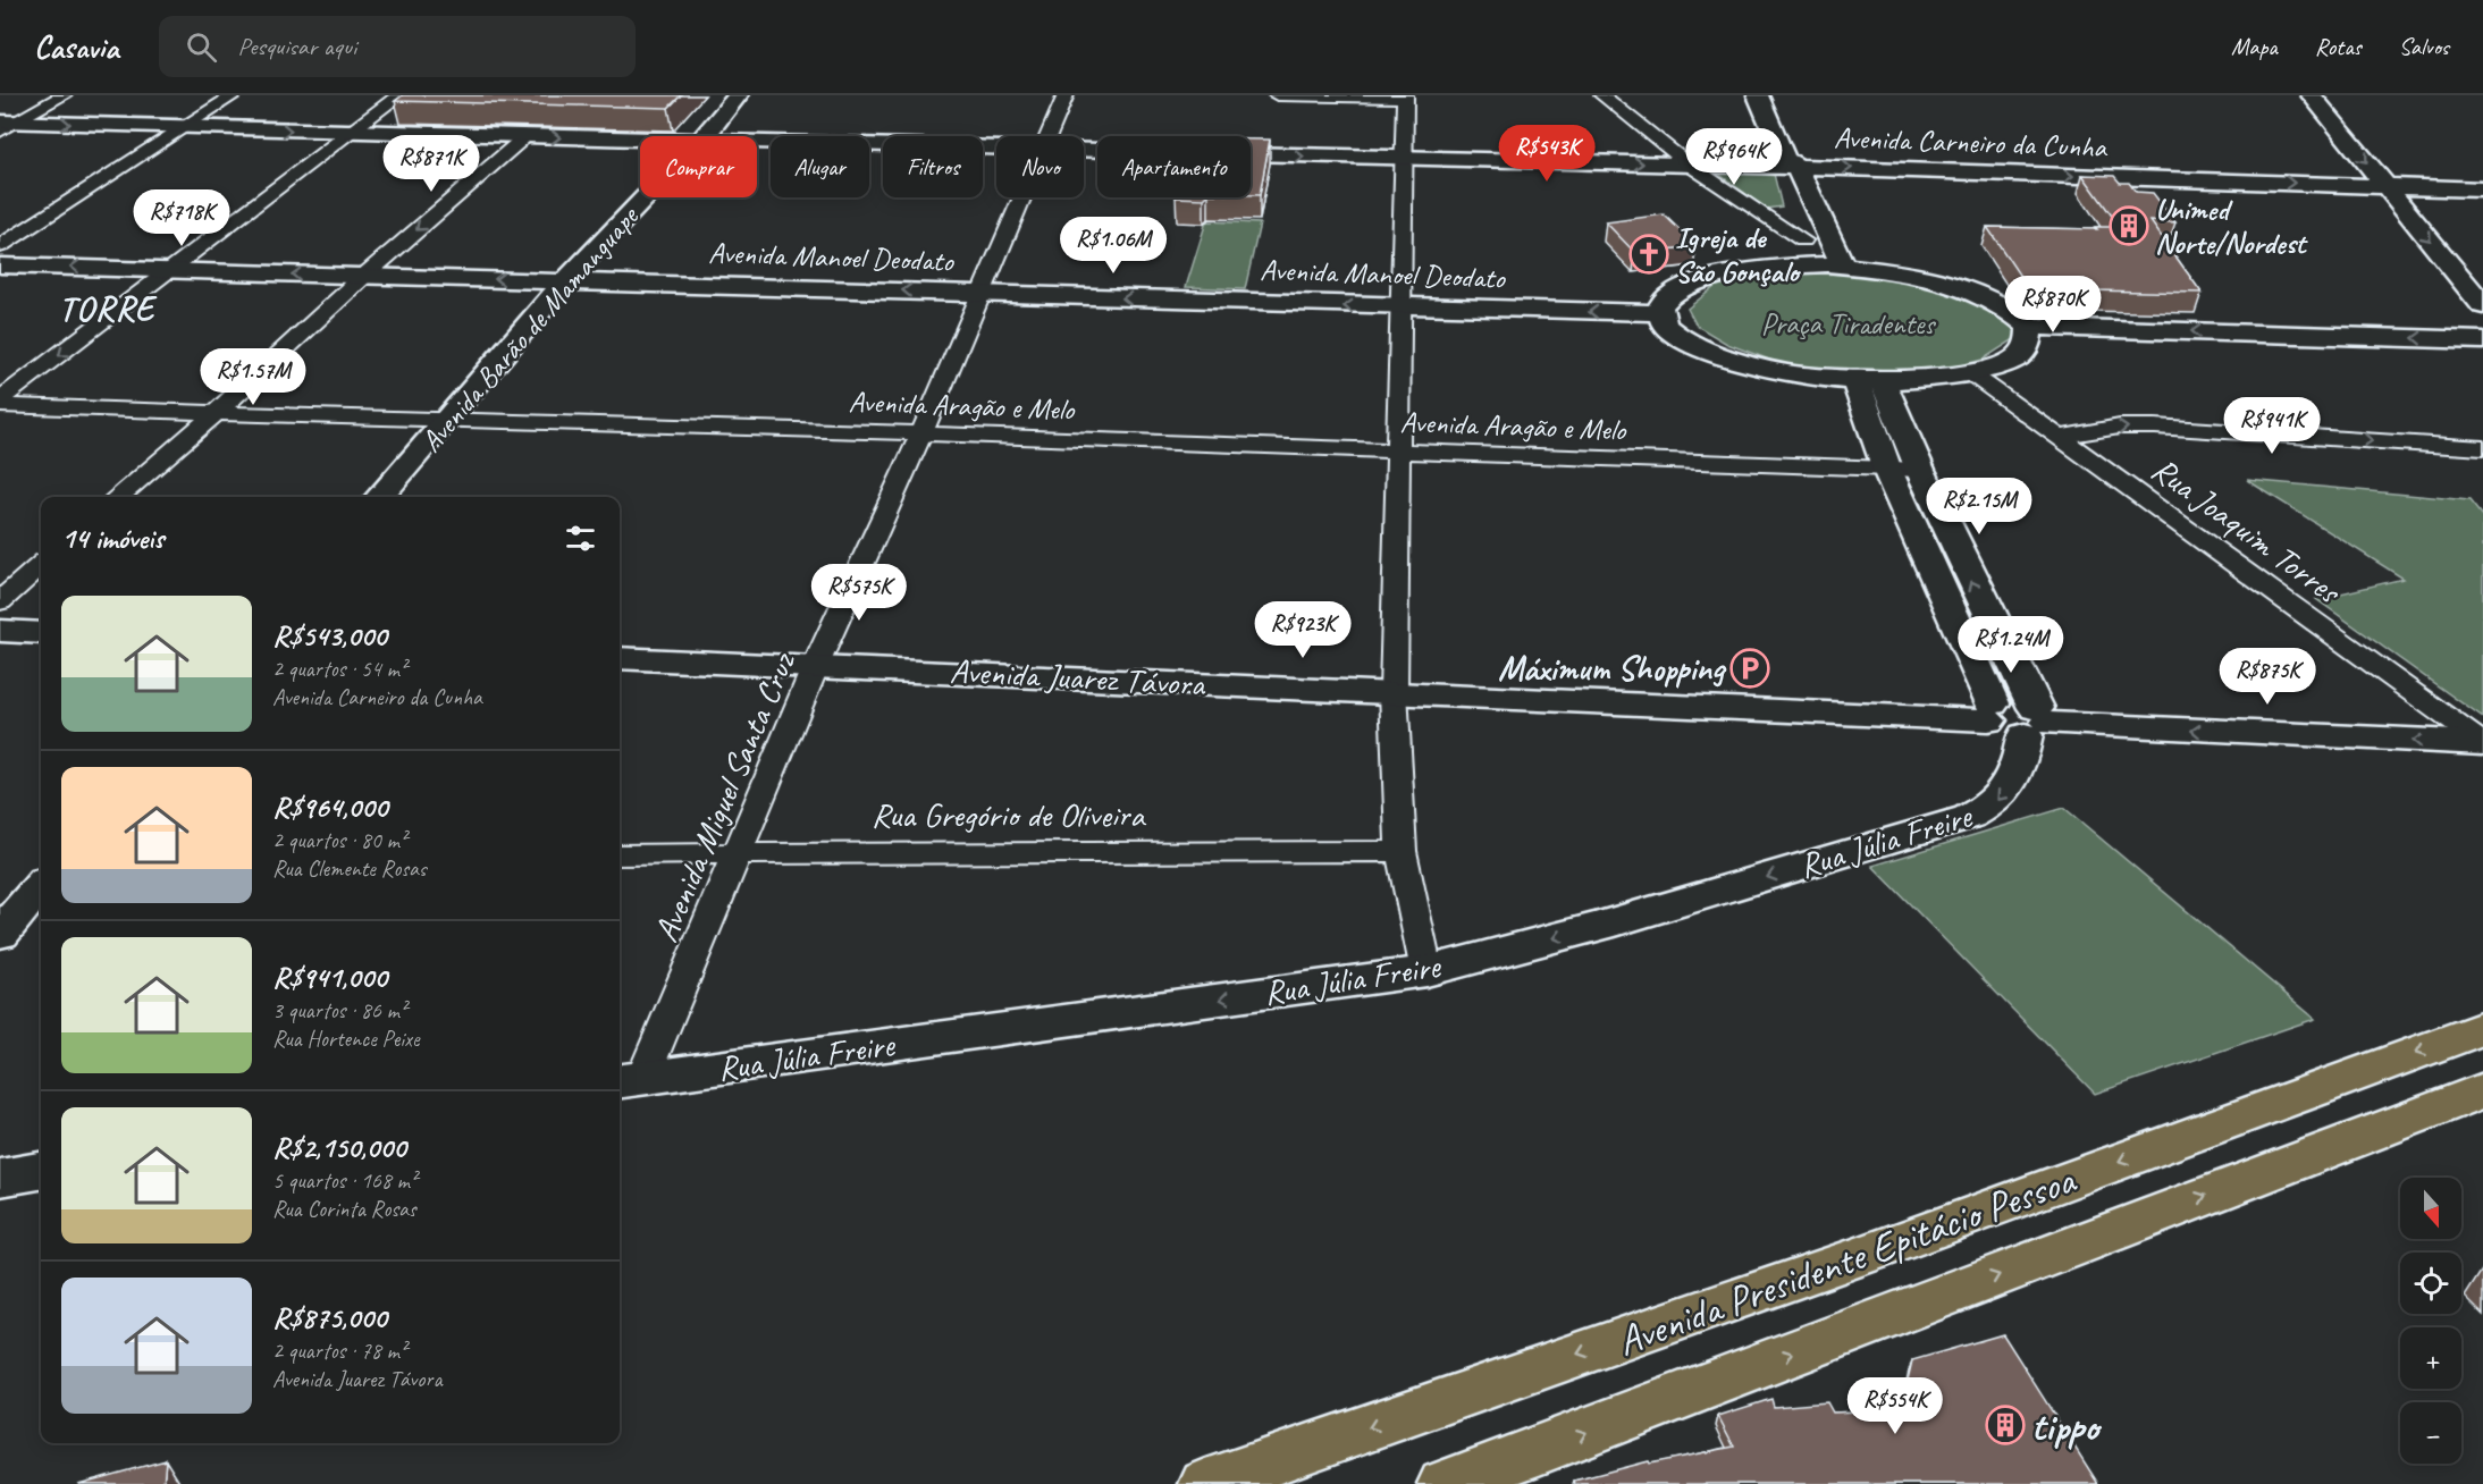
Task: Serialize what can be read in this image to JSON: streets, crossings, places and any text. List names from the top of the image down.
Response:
{
  "streets": {
    "main road": ["Avenida Presidente Epitácio Pessoa"],
    "street": [
      "Avenida Carneiro da Cunha",
      "Avenida Manoel Deodato",
      "Avenida Barão de Mamanguape",
      "Avenida Aragão e Melo",
      "Rua Joaquim Torres",
      "Avenida Juarez Távora",
      "Avenida Miguel Santa Cruz",
      "Rua Gregório de Oliveira",
      "Rua Júlia Freire"
    ]
  },
  "crossings": [
    ["Avenida Manoel Deodato", "Avenida Barão de Mamanguape"],
    ["Avenida Manoel Deodato", "Avenida Miguel Santa Cruz"],
    ["Avenida Barão de Mamanguape", "Avenida Aragão e Melo"],
    ["Avenida Aragão e Melo", "Avenida Miguel Santa Cruz"],
    ["Rua Joaquim Torres", "Avenida Juarez Távora"],
    ["Avenida Juarez Távora", "Avenida Miguel Santa Cruz"],
    ["Avenida Juarez Távora", "Rua Júlia Freire"],
    ["Avenida Miguel Santa Cruz", "Rua Gregório de Oliveira"],
    ["Avenida Miguel Santa Cruz", "Rua Júlia Freire"]
  ],
  "one_way": ["Avenida Manoel Deodato", "Rua Júlia Freire"],
  "districts": ["TORRE"],
  "parks": ["Praça Tiradentes"],
  "places": {
    "building": ["Unimed Norte/Nordest", "tippo"],
    "church": ["Igreja de São Gonçalo"],
    "parking": ["Máximum Shopping"]
  },
  "north": "bottom",
  "page": {
    "header": "Casavia",
    "search": "Pesquisar aqui",
    "nav": ["Mapa", "Rotas", "Salvos"],
    "price": [
      "R$543K",
      "R$964K",
      "R$871K",
      "R$718K",
      "R$1.06M",
      "R$870K",
      "R$1.57M",
      "R$941K",
      "R$2.15M",
      "R$575K",
      "R$923K",
      "R$1.24M",
      "R$875K",
      "R$554K"
    ],
    "chip": [
      "Comprar",
      "Alugar",
      "Filtros",
      "Novo",
      "Apartamento"
    ],
    "heading": "14 imóveis",
    "list": [
      {
        "name": "R$543,000",
        "note": "2 quartos · 54 m² · Avenida Carneiro da Cunha"
      },
      {
        "name": "R$964,000",
        "note": "2 quartos · 80 m² · Rua Clemente Rosas"
      },
      {
        "name": "R$941,000",
        "note": "3 quartos · 86 m² · Rua Hortence Peixe"
      },
      {
        "name": "R$2,150,000",
        "note": "5 quartos · 168 m² · Rua Corinta Rosas"
      },
      {
        "name": "R$875,000",
        "note": "2 quartos · 78 m² · Avenida Juarez Távora"
      }
    ],
    "map_buttons": ["+", "−"]
  }
}
